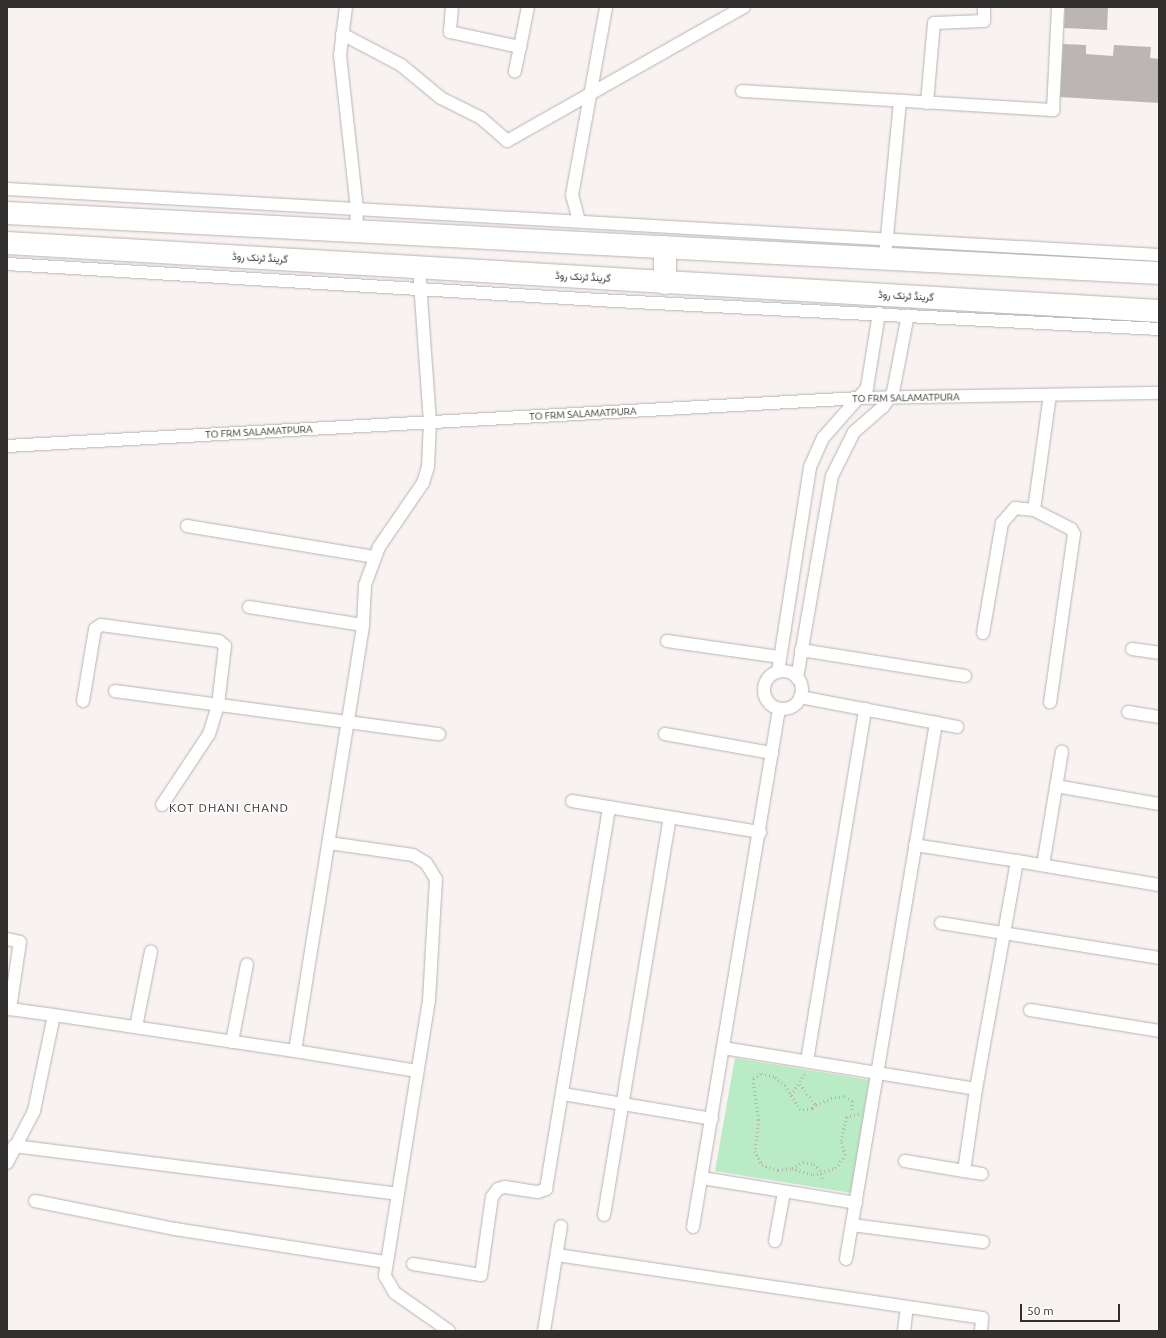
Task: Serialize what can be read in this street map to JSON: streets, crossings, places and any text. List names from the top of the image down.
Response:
{
  "streets": {
    "highway": ["گرینڈ ٹرنک روڈ"],
    "street": ["TO FRM SALAMATPURA"]
  },
  "districts": ["KOT DHANI CHAND"],
  "scale_bar": "50 m"
}
